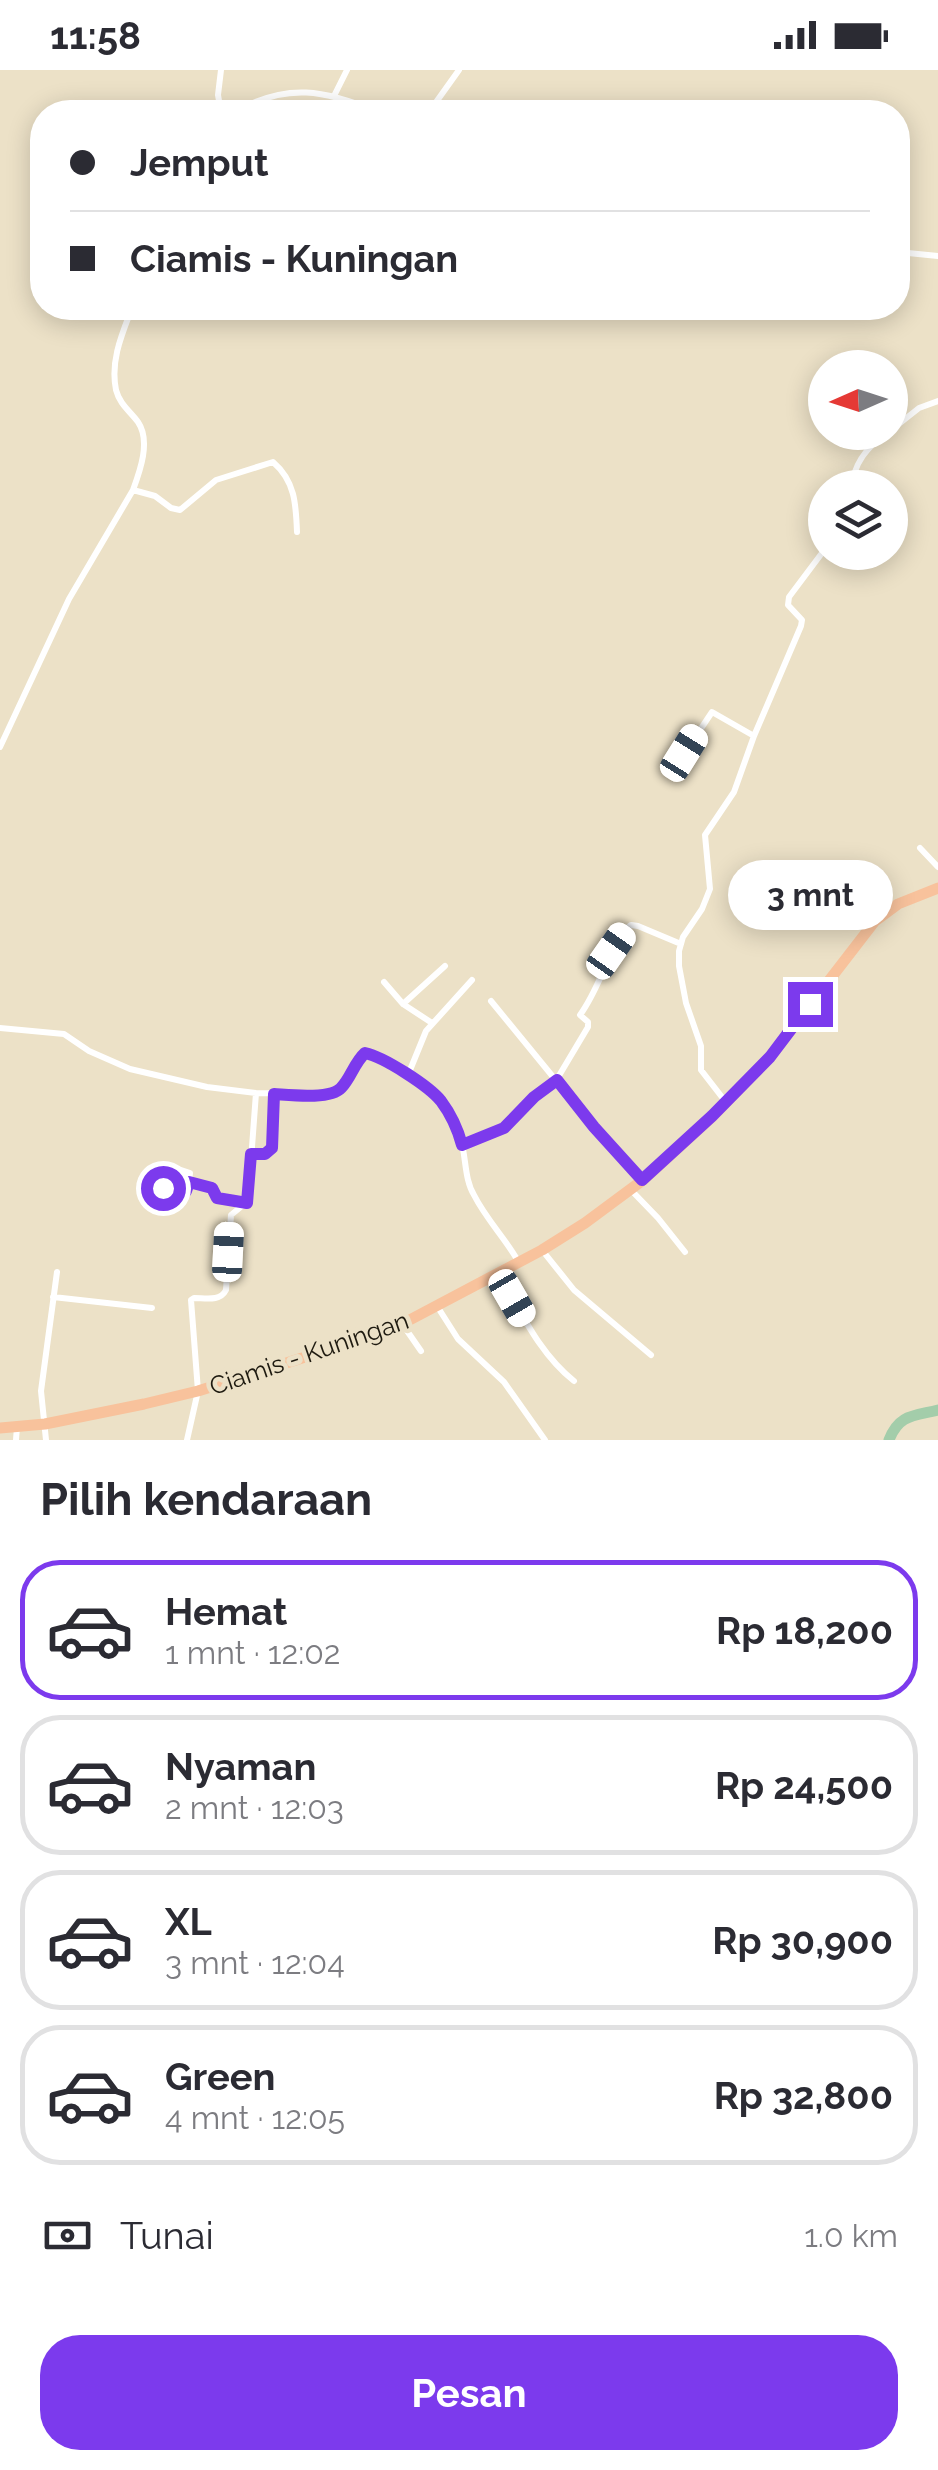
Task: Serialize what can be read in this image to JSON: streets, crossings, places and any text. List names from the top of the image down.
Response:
{
  "streets": {
    "highway": ["Ciamis - Kuningan"]
  },
  "north": "left",
  "page": {
    "status": "11:58",
    "banner": ["Jemput", "Ciamis - Kuningan"],
    "bubble": "3 mnt",
    "heading": "Pilih kendaraan",
    "list": [
      {
        "name": "Hemat",
        "note": "1 mnt · 12:02",
        "value": "Rp 18,200"
      },
      {
        "name": "Nyaman",
        "note": "2 mnt · 12:03",
        "value": "Rp 24,500"
      },
      {
        "name": "XL",
        "note": "3 mnt · 12:04",
        "value": "Rp 30,900"
      },
      {
        "name": "Green",
        "note": "4 mnt · 12:05",
        "value": "Rp 32,800"
      }
    ],
    "pay": ["Tunai", "1.0 km"],
    "buttons": "Pesan"
  }
}
